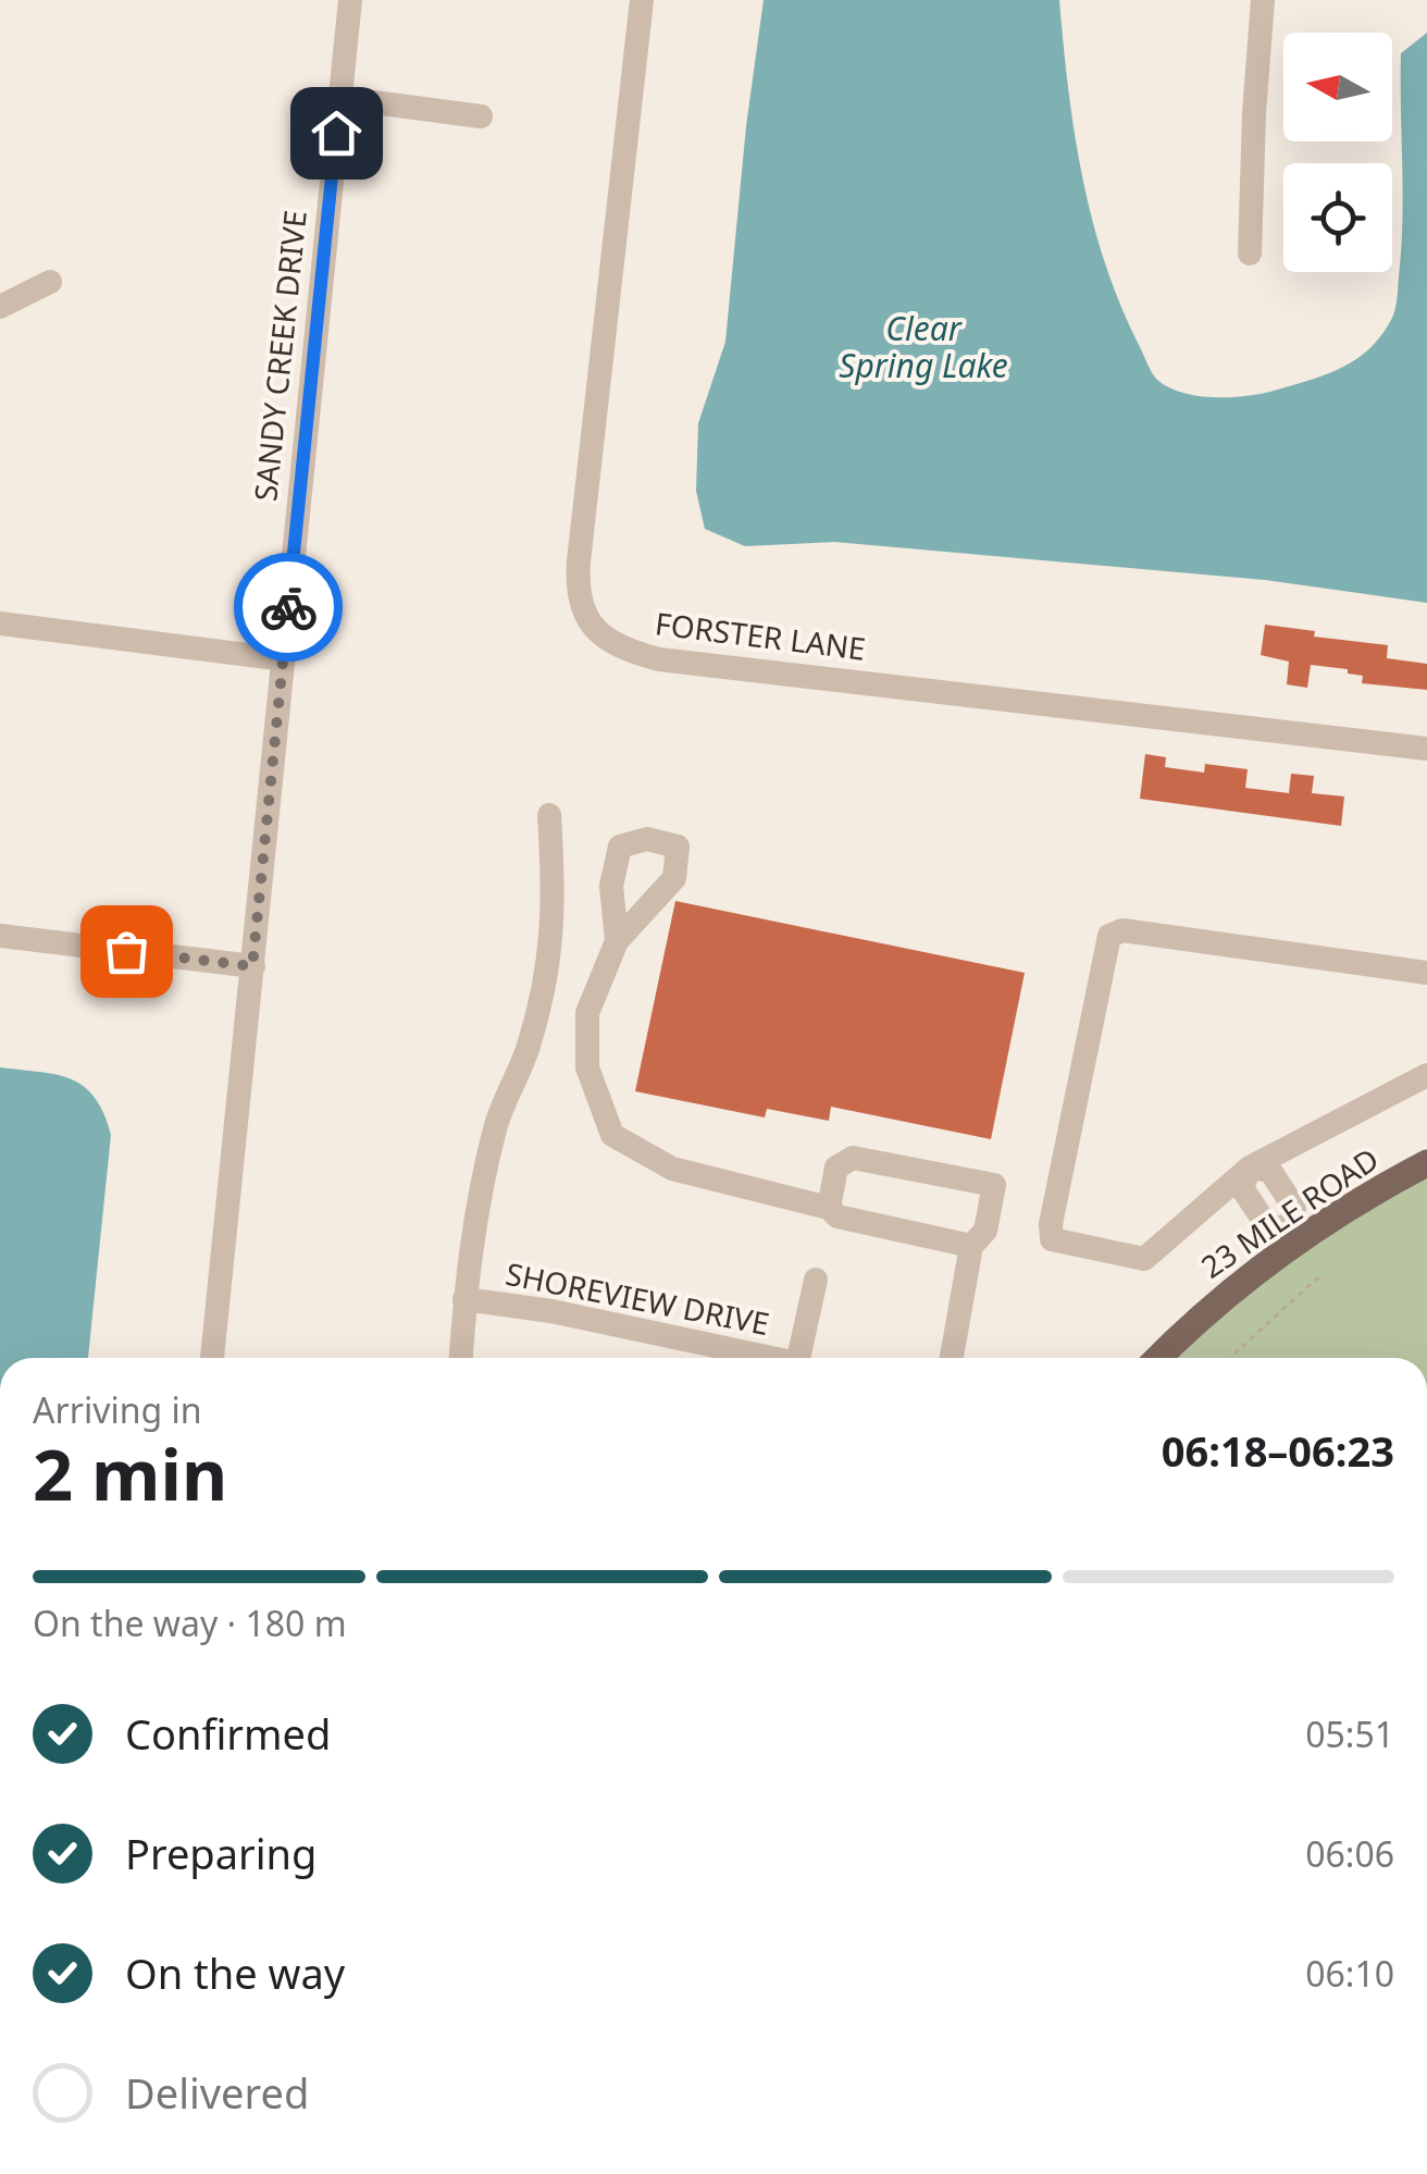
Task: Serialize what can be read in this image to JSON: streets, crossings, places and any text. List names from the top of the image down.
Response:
{
  "streets": {
    "main road": ["23 MILE ROAD"],
    "street": ["SANDY CREEK DRIVE", "FORSTER LANE", "SHOREVIEW DRIVE"]
  },
  "water": ["Clear Spring Lake"],
  "north": "left",
  "page": {
    "heading": ["2 min", "Arriving in", "06:18–06:23"],
    "bar": "On the way · 180 m",
    "list": [
      ["Confirmed", "05:51"],
      ["Preparing", "06:06"],
      ["On the way", "06:10"],
      "Delivered"
    ]
  }
}
